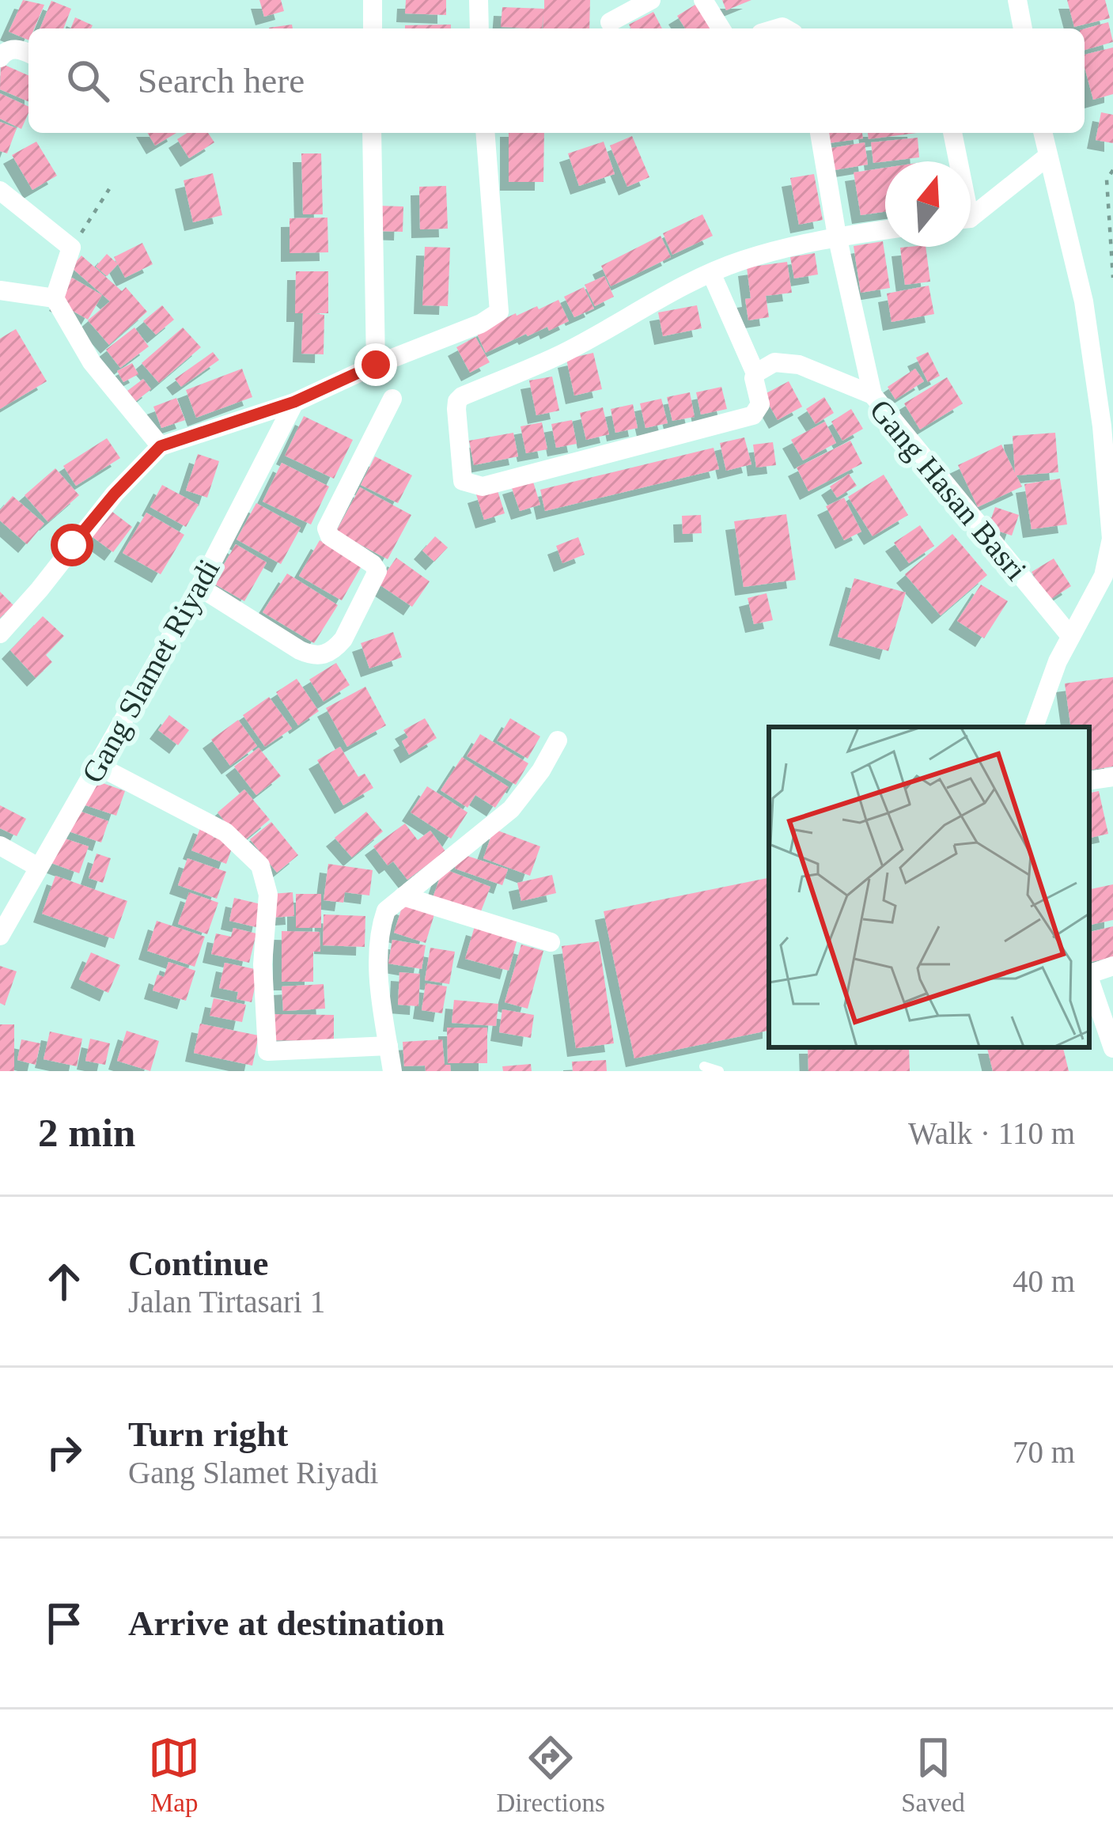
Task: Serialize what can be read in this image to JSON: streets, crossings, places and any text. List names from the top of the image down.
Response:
{
  "streets": {
    "street": ["Gang Hasan Basri", "Gang Slamet Riyadi"]
  },
  "north": "top",
  "page": {
    "search": "Search here",
    "heading": ["2 min", "Walk · 110 m"],
    "list": [
      ["Continue", "Jalan Tirtasari 1", "40 m"],
      ["Turn right", "Gang Slamet Riyadi", "70 m"],
      "Arrive at destination"
    ],
    "nav": ["Map", "Directions", "Saved"]
  }
}
